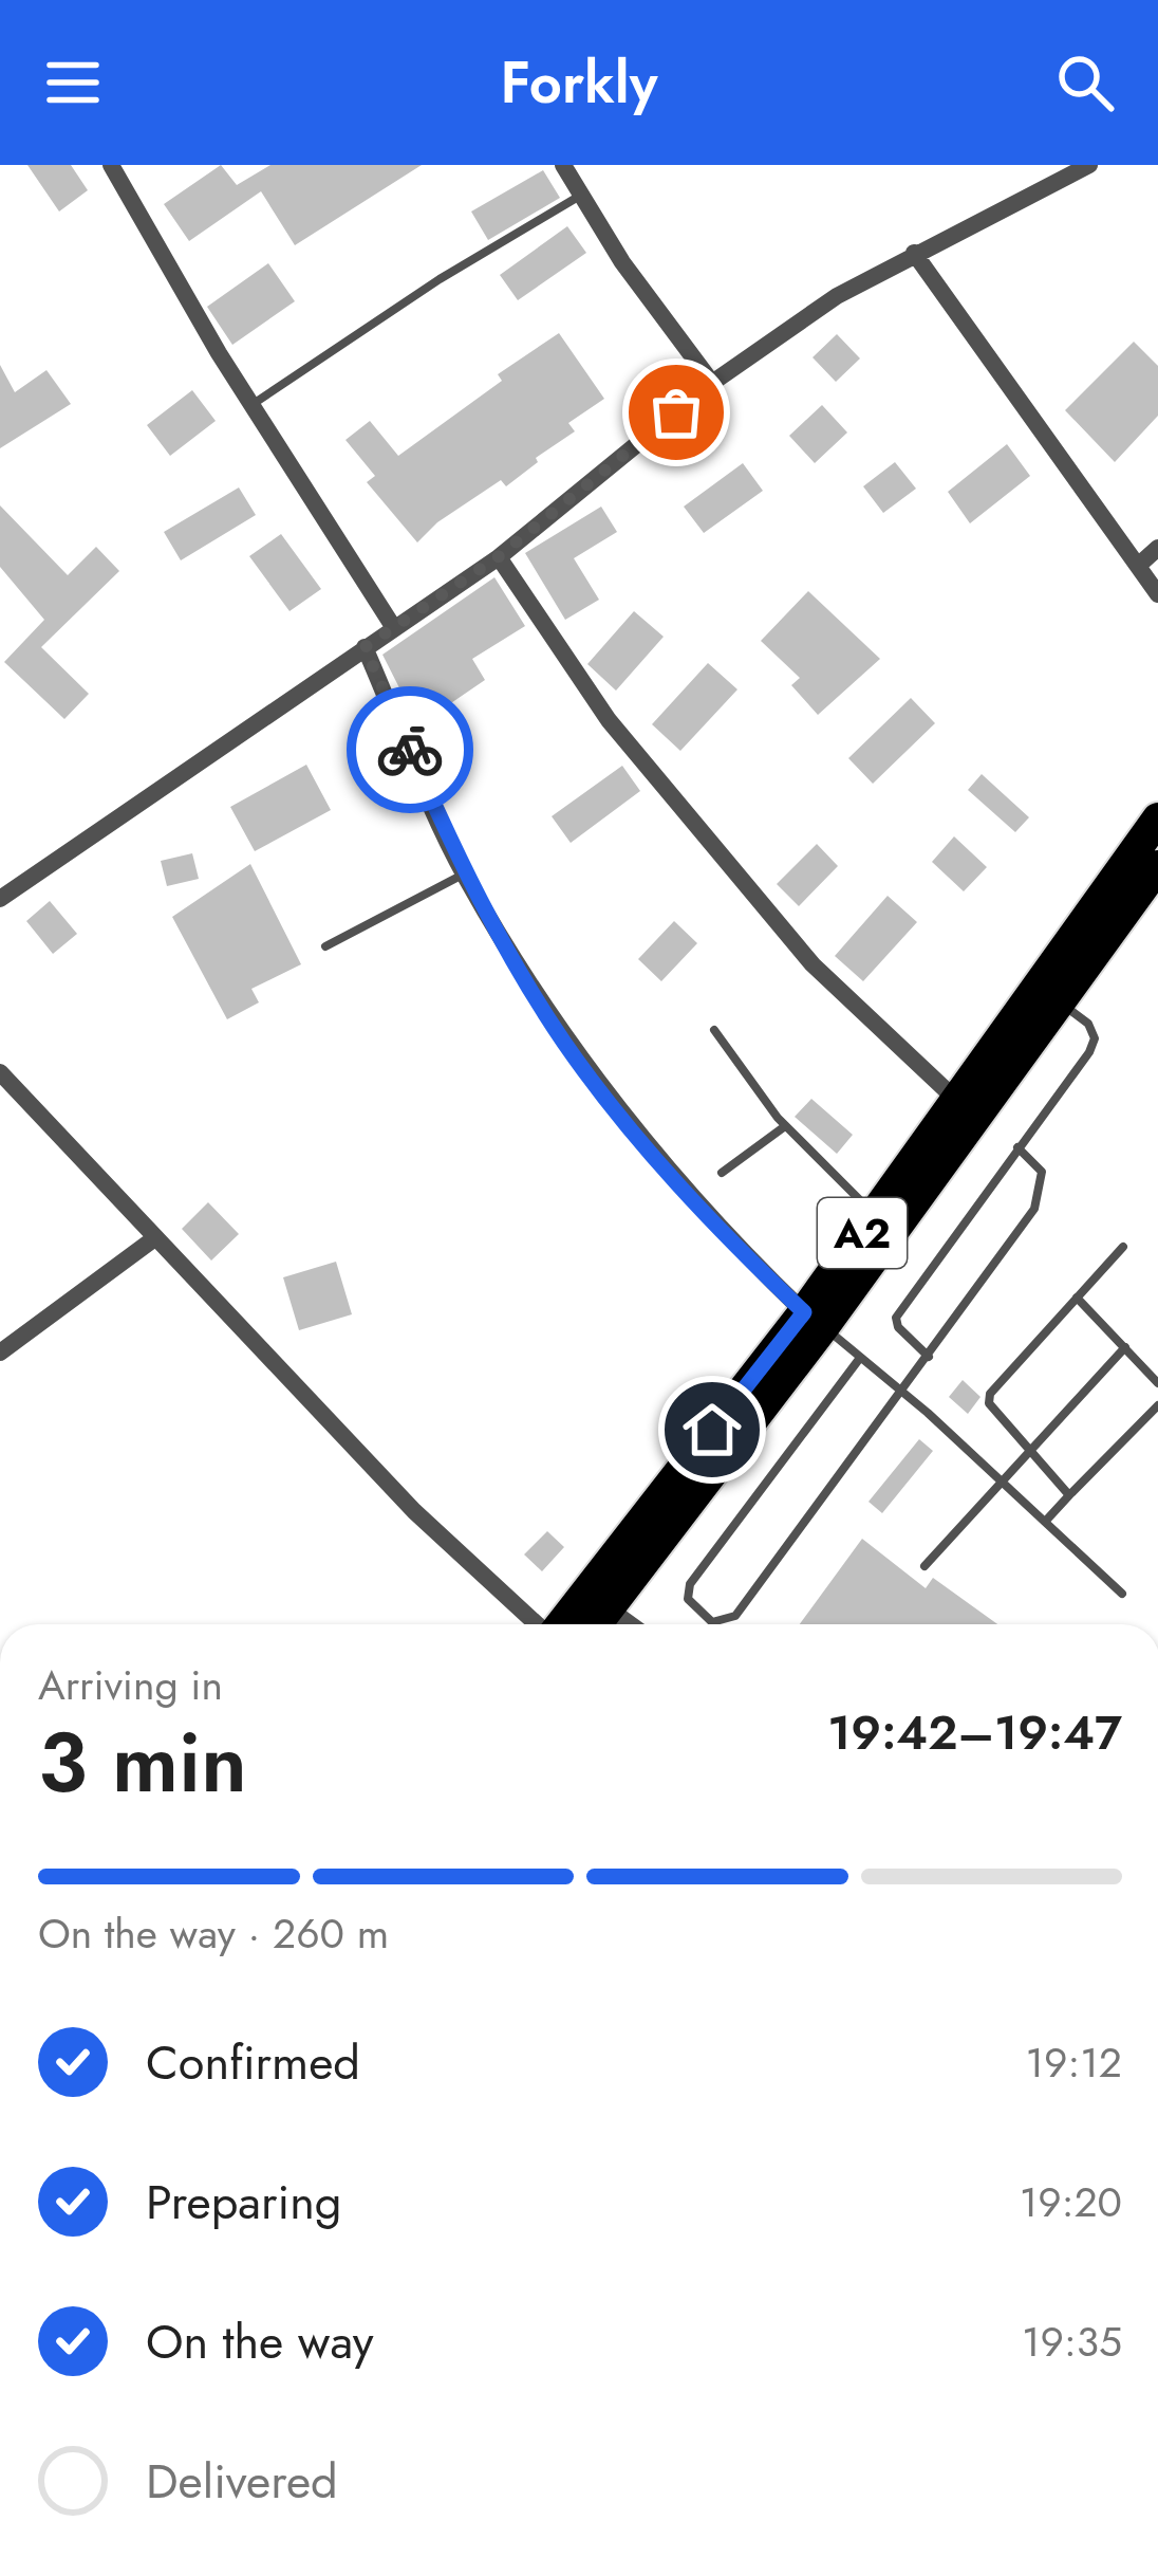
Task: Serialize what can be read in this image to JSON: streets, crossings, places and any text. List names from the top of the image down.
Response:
{
  "streets": {
    "highway": ["A2"]
  },
  "page": {
    "header": "Forkly",
    "heading": ["3 min", "Arriving in", "19:42–19:47"],
    "bar": "On the way · 260 m",
    "list": [
      ["Confirmed", "19:12"],
      ["Preparing", "19:20"],
      ["On the way", "19:35"],
      "Delivered"
    ]
  }
}
